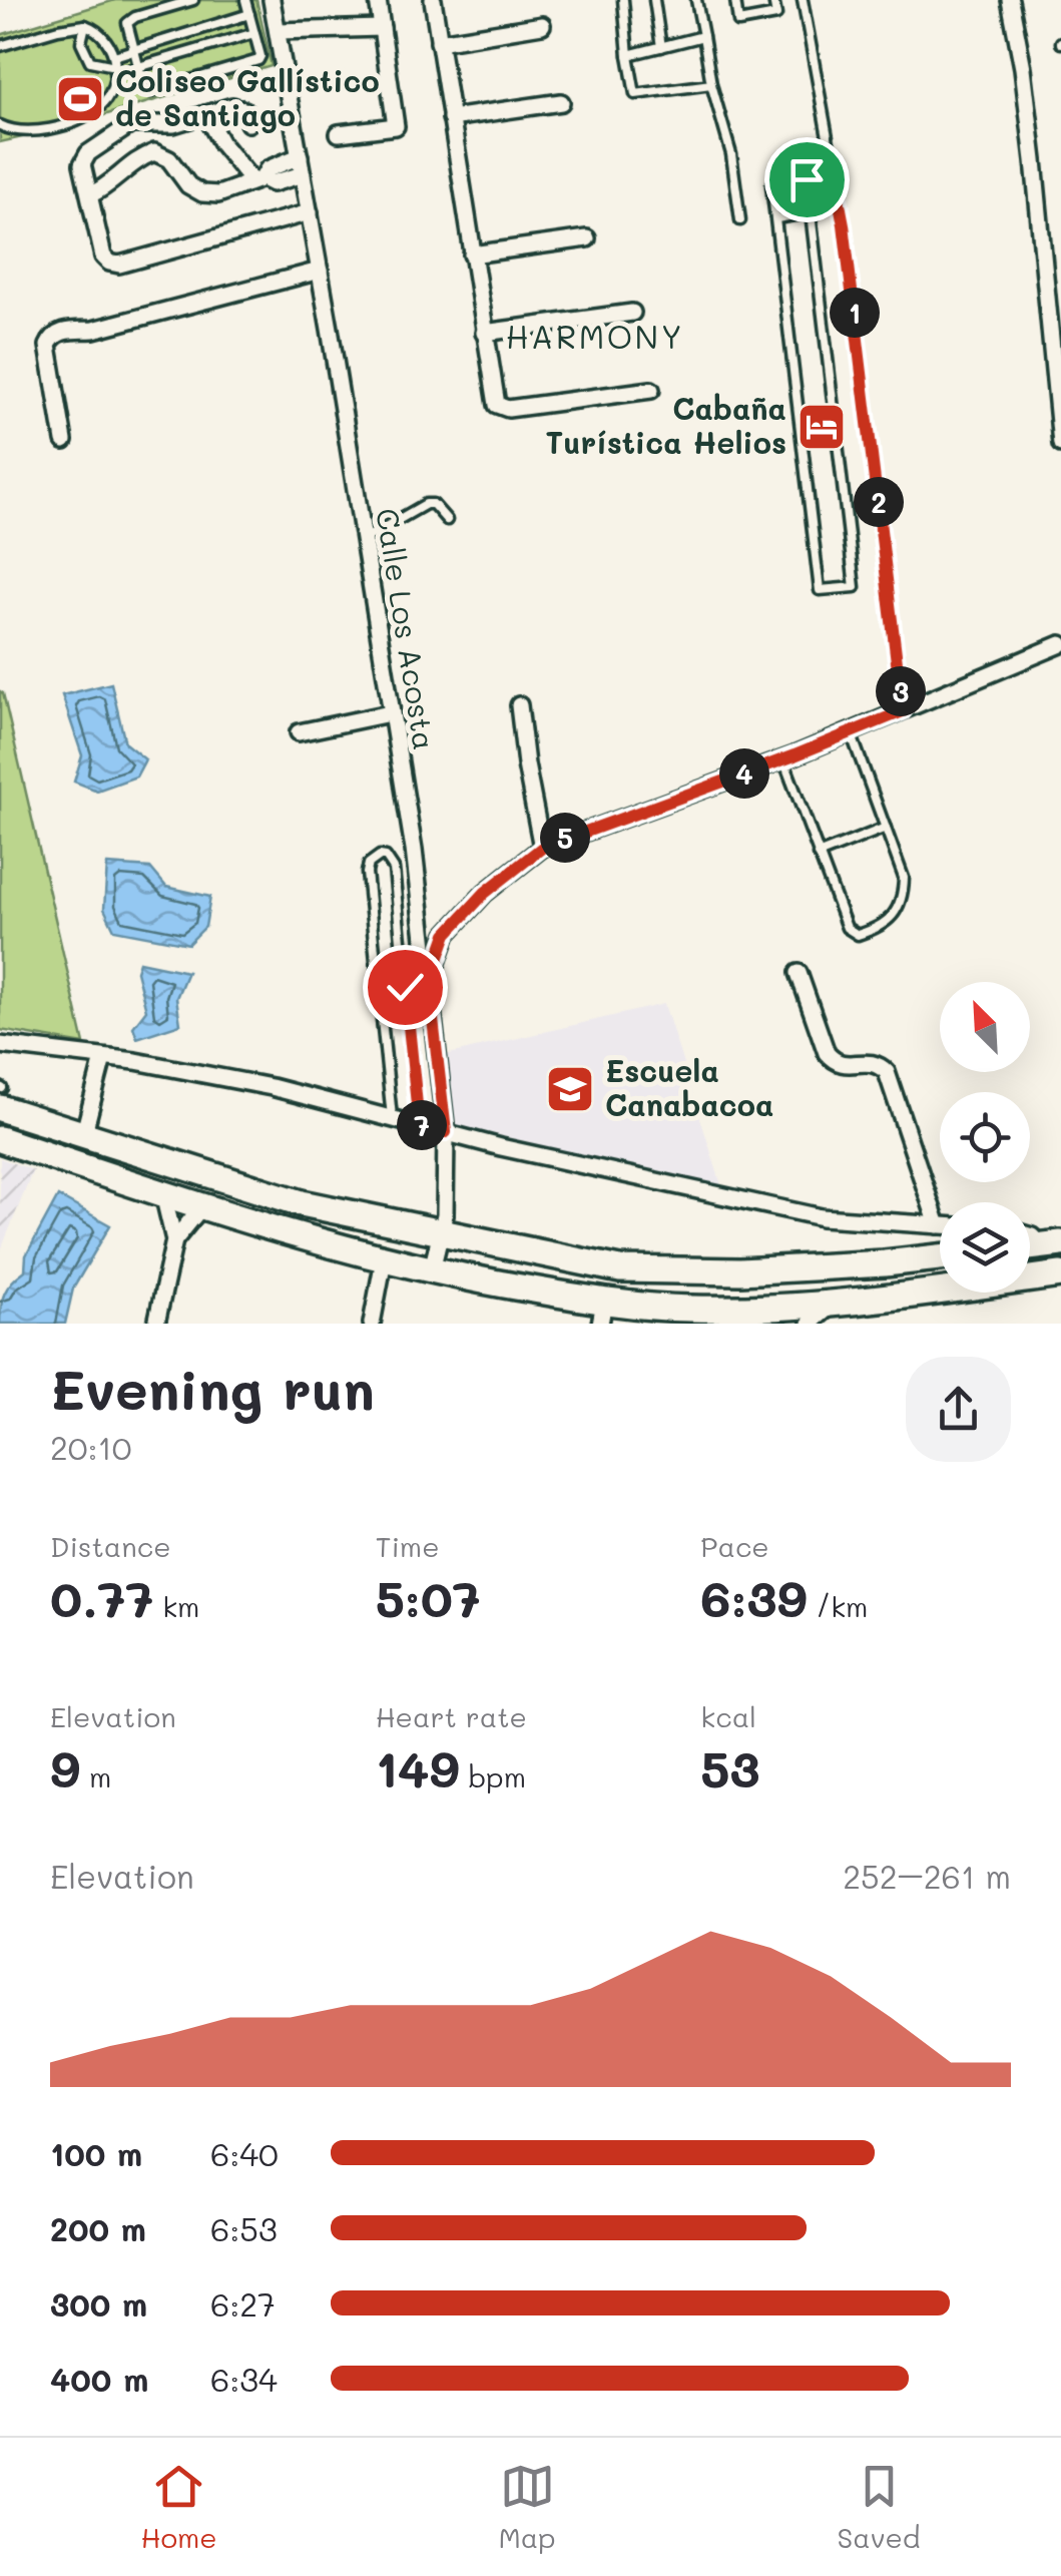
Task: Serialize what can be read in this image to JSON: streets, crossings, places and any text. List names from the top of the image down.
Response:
{
  "streets": {
    "street": ["Calle Los Acosta"]
  },
  "districts": ["HARMONY"],
  "places": {
    "sports": ["Coliseo Gallístico de Santiago"],
    "hotel": ["Cabaña Turística Helios"],
    "school or university": ["Escuela Canabacoa"]
  },
  "north": "top left",
  "page": {
    "pins": [
      "1",
      "2",
      "3",
      "4",
      "5",
      "7"
    ],
    "heading": ["Evening run", "20:10"],
    "stats": [
      ["Distance", "0.77 km"],
      ["Time", "5:07"],
      ["Pace", "6:39 /km"],
      ["Elevation", "9 m"],
      ["Heart rate", "149 bpm"],
      ["kcal", "53"]
    ],
    "chart": ["Elevation", "252–261 m"],
    "list": [
      {
        "name": "100 m",
        "note": "6:40"
      },
      {
        "name": "200 m",
        "note": "6:53"
      },
      {
        "name": "300 m",
        "note": "6:27"
      },
      {
        "name": "400 m",
        "note": "6:34"
      }
    ],
    "tabs": ["Home", "Map", "Saved"]
  }
}
